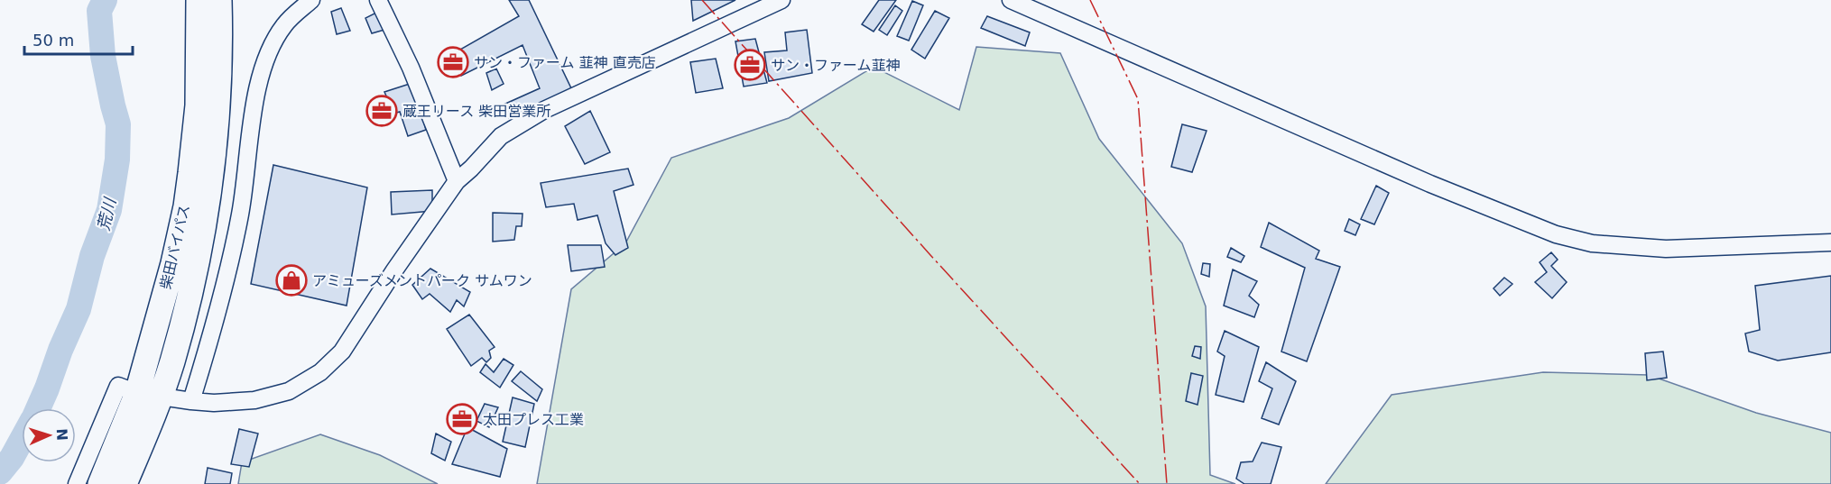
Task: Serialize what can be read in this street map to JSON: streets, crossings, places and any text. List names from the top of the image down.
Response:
{
  "streets": {
    "highway": ["柴田バイパス"]
  },
  "water": ["荒川"],
  "places": {
    "office": [
      "サン・ファーム 韮神 直売店",
      "サン・ファーム韮神",
      "蔵王リース 柴田営業所",
      "太田プレス工業"
    ],
    "shop": ["アミューズメントパーク サムワン"]
  },
  "scale_bar": "50 m",
  "north": "right"
}
